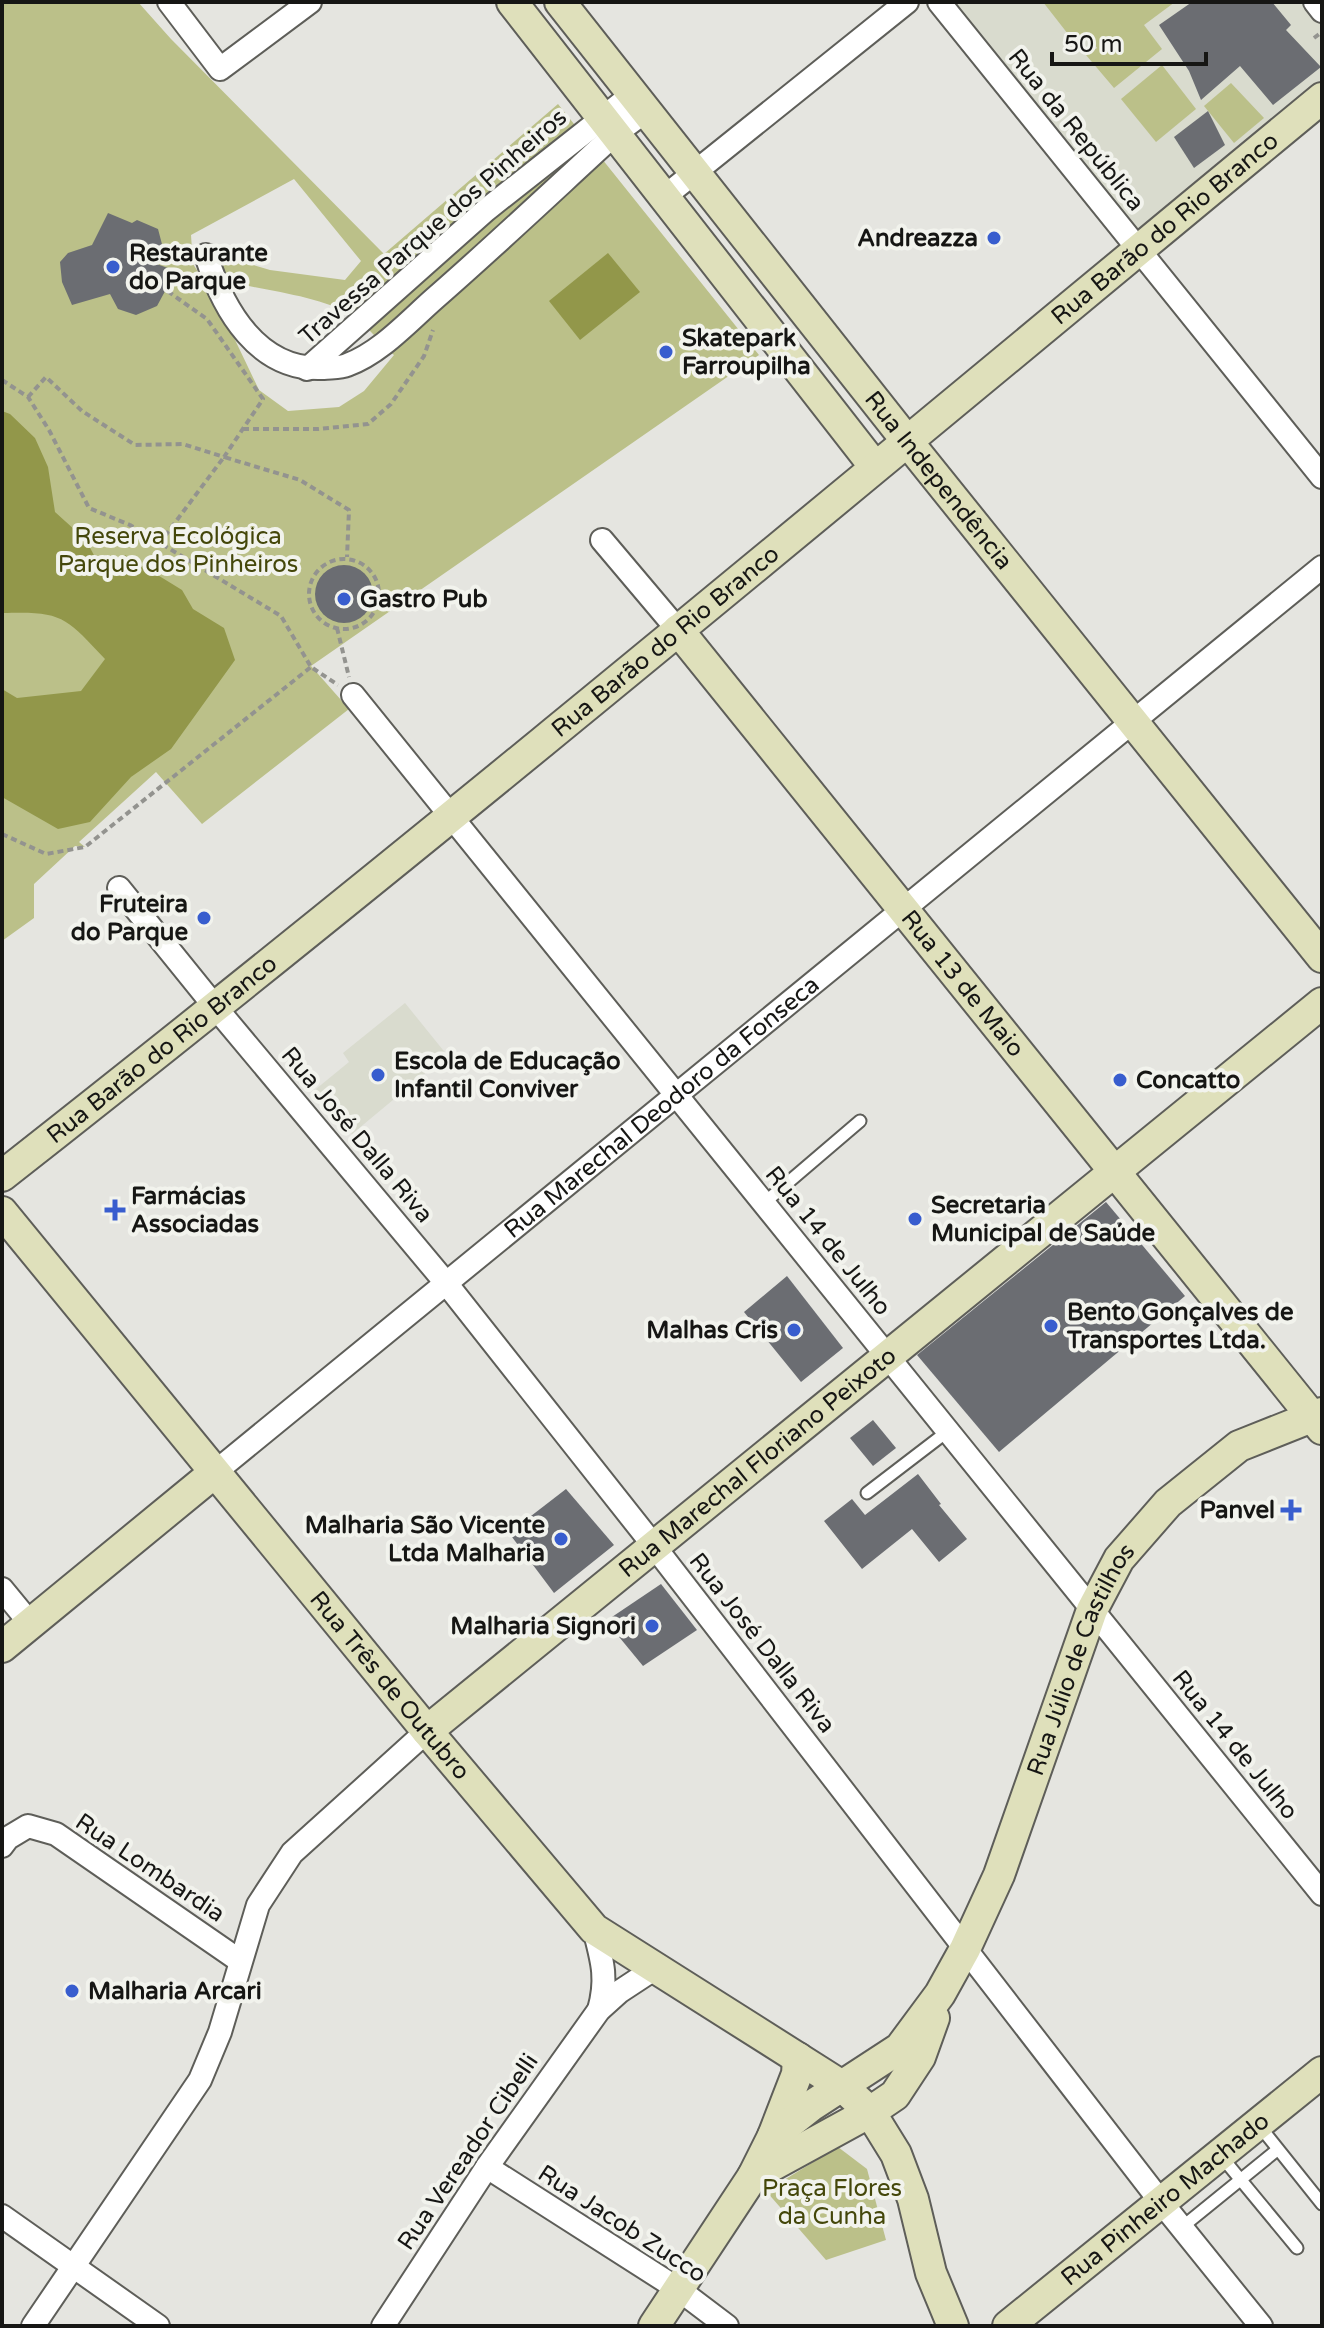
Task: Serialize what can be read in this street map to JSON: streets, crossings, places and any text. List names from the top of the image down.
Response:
{
  "streets": {
    "main road": [
      "Rua Barão do Rio Branco",
      "Rua Independência",
      "Rua 13 de Maio",
      "Rua Marechal Deodoro da Fonseca",
      "Rua Marechal Floriano Peixoto",
      "Rua Júlio de Castilhos",
      "Rua Três de Outubro",
      "Rua Pinheiro Machado"
    ],
    "street": [
      "Rua da República",
      "Travessa Parque dos Pinheiros",
      "Rua José Dalla Riva",
      "Rua 14 de Julho",
      "Rua Lombardia",
      "Rua Vereador Cibelli",
      "Rua Jacob Zucco"
    ]
  },
  "crossings": [
    ["Rua da República", "Rua Barão do Rio Branco"],
    ["Travessa Parque dos Pinheiros", "Rua Independência"],
    ["Rua Barão do Rio Branco", "Rua Independência"],
    ["Rua Barão do Rio Branco", "Rua 13 de Maio"],
    ["Rua Barão do Rio Branco", "Rua José Dalla Riva"],
    ["Rua Barão do Rio Branco", "Rua 14 de Julho"],
    ["Rua Independência", "Rua Marechal Deodoro da Fonseca"],
    ["Rua 13 de Maio", "Rua Marechal Deodoro da Fonseca"],
    ["Rua 13 de Maio", "Rua Marechal Floriano Peixoto"],
    ["Rua 13 de Maio", "Rua Júlio de Castilhos"],
    ["Rua Marechal Deodoro da Fonseca", "Rua José Dalla Riva"],
    ["Rua Marechal Deodoro da Fonseca", "Rua 14 de Julho"],
    ["Rua Marechal Deodoro da Fonseca", "Rua Três de Outubro"],
    ["Rua José Dalla Riva", "Rua Marechal Floriano Peixoto"],
    ["Rua José Dalla Riva", "Rua Júlio de Castilhos"],
    ["Rua José Dalla Riva", "Rua Pinheiro Machado"],
    ["Rua 14 de Julho", "Rua Marechal Floriano Peixoto"],
    ["Rua 14 de Julho", "Rua Júlio de Castilhos"],
    ["Rua Marechal Floriano Peixoto", "Rua Três de Outubro"],
    ["Rua Marechal Floriano Peixoto", "Rua Lombardia"],
    ["Rua Júlio de Castilhos", "Rua Três de Outubro"],
    ["Rua Três de Outubro", "Rua Vereador Cibelli"],
    ["Rua Vereador Cibelli", "Rua Jacob Zucco"]
  ],
  "parks": ["Reserva Ecológica Parque dos Pinheiros", "Praça Flores da Cunha"],
  "places": {
    "other": [
      "Andreazza",
      "Restaurante do Parque",
      "Skatepark Farroupilha",
      "Gastro Pub",
      "Fruteira do Parque",
      "Escola de Educação Infantil Conviver",
      "Concatto",
      "Secretaria Municipal de Saúde",
      "Bento Gonçalves de Transportes Ltda.",
      "Malhas Cris",
      "Malharia São Vicente Ltda Malharia",
      "Malharia Signori",
      "Malharia Arcari"
    ],
    "health": ["Farmácias Associadas", "Panvel"]
  },
  "scale_bar": "50 m"
}
